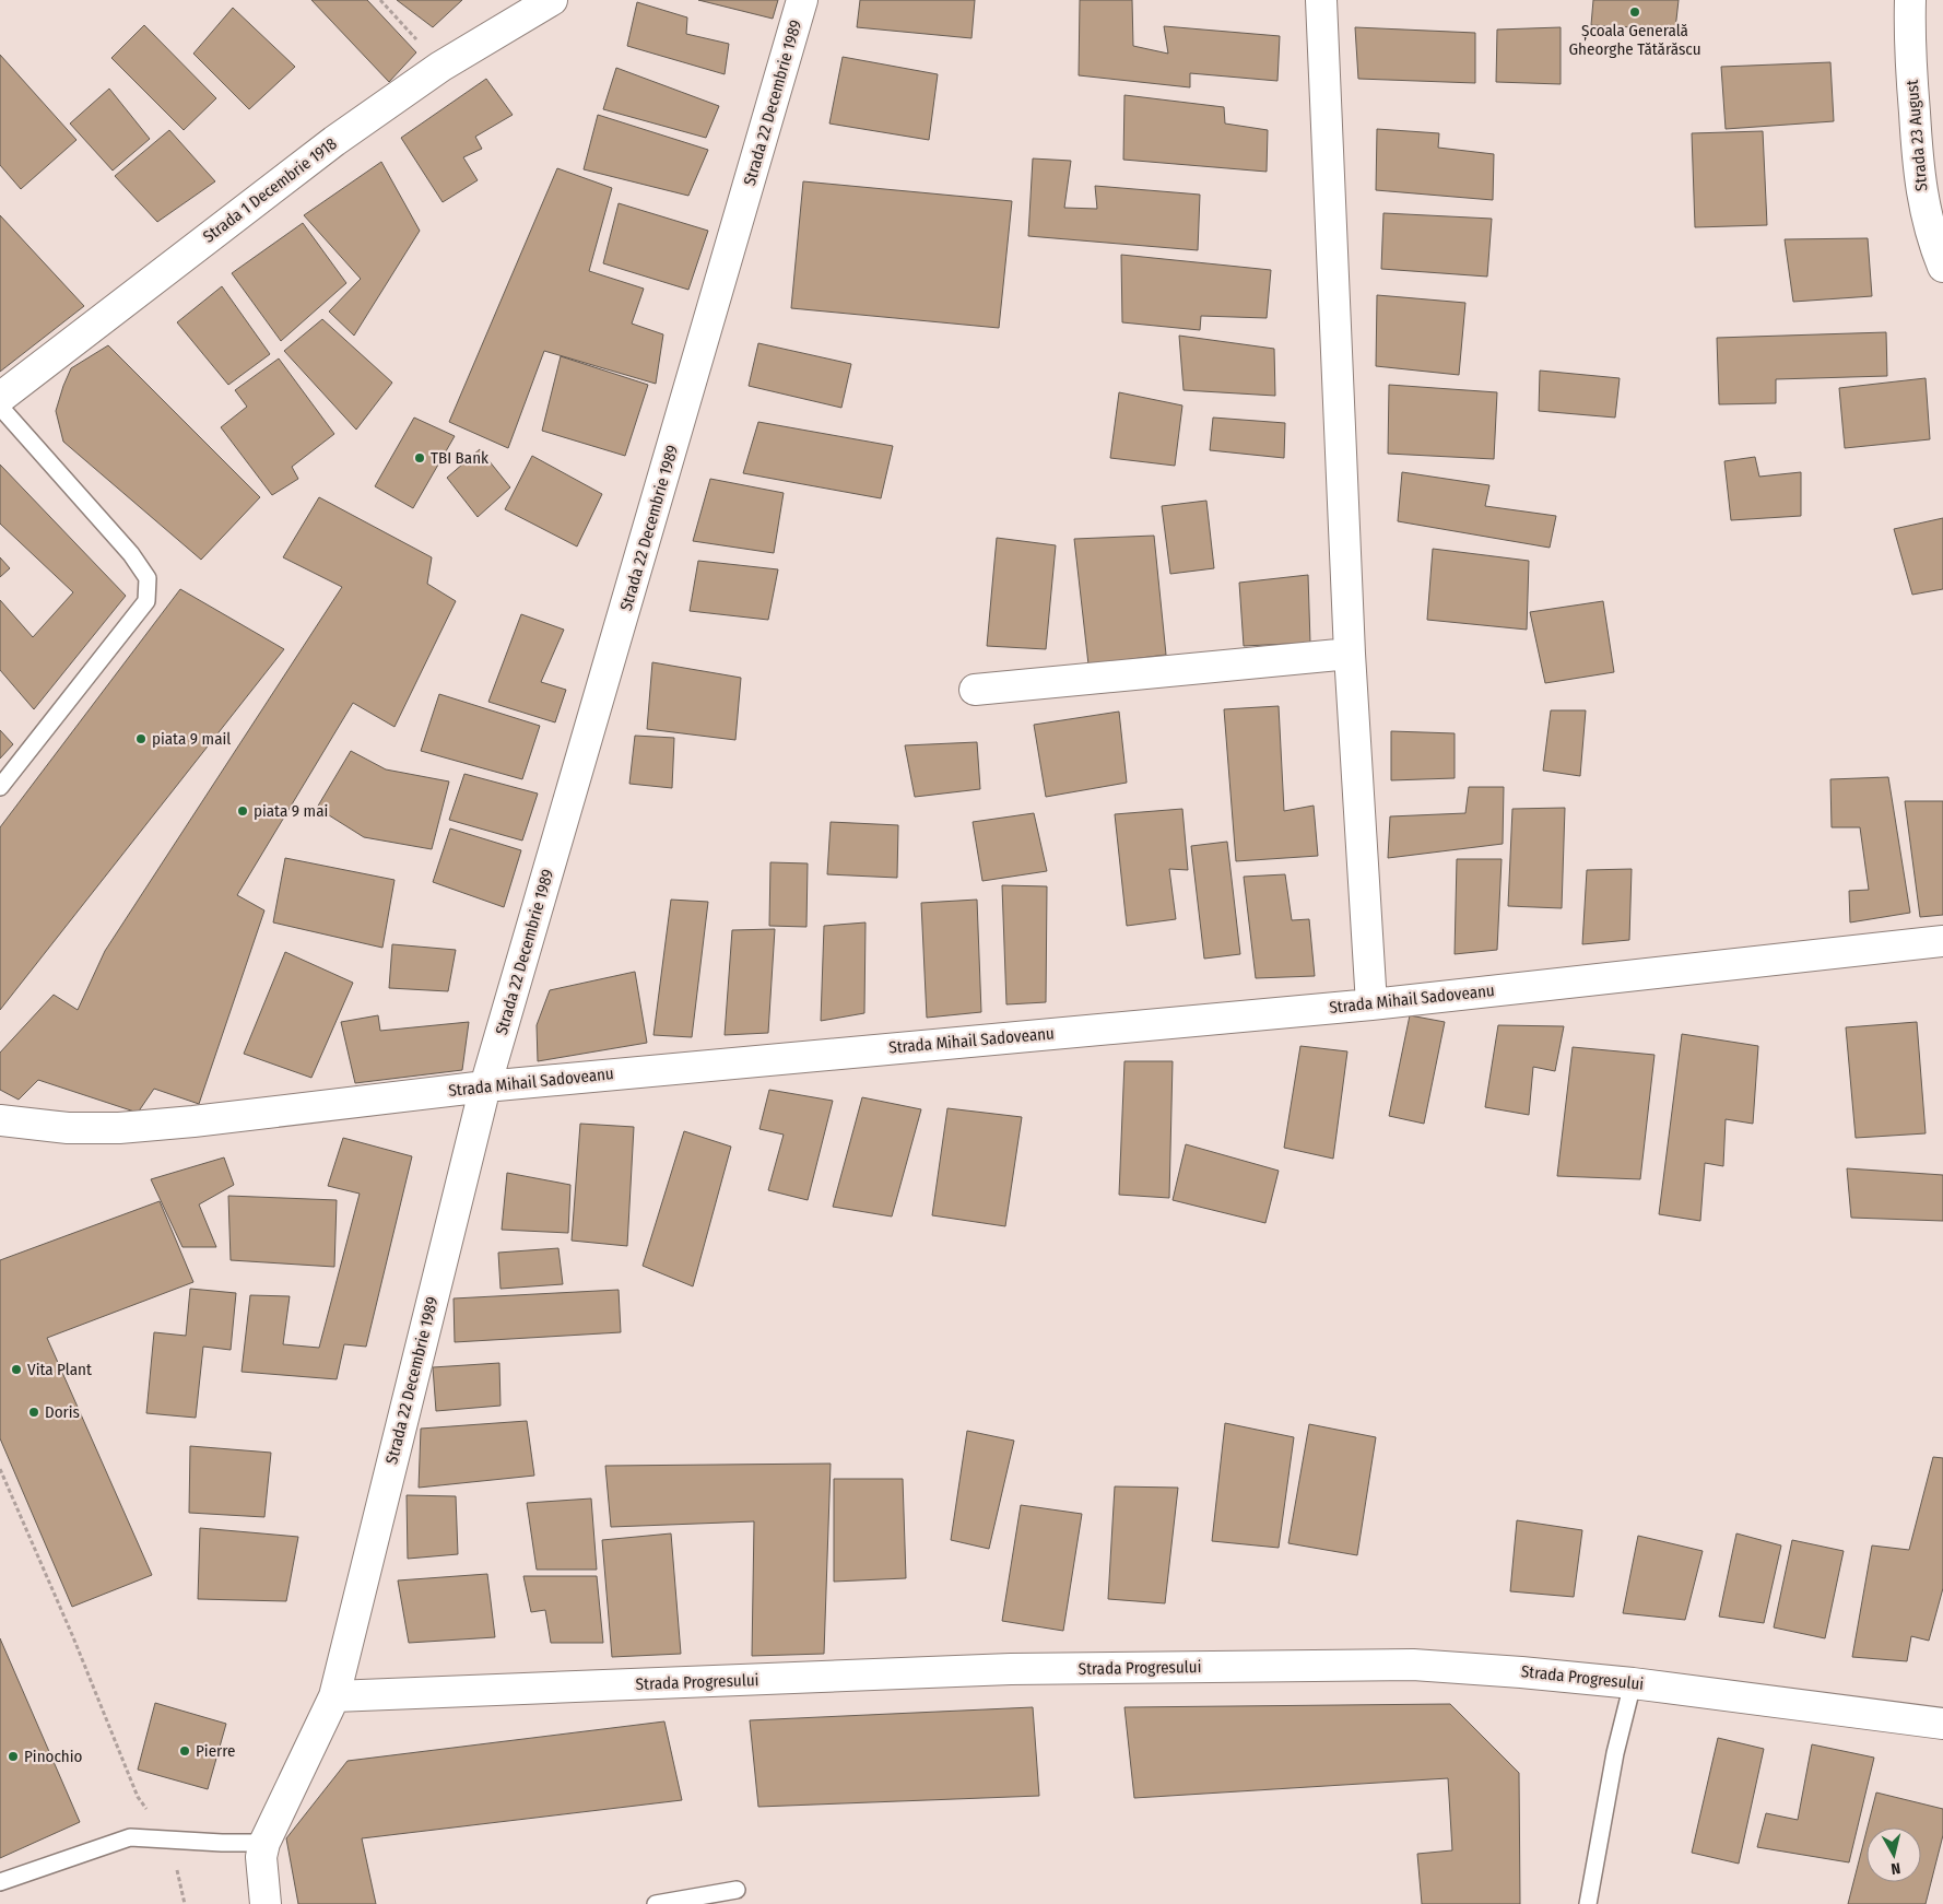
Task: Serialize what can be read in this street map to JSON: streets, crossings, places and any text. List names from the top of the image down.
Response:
{
  "streets": {
    "street": [
      "Strada 22 Decembrie 1989",
      "Strada 23 August",
      "Strada 1 Decembrie 1918",
      "Strada Mihail Sadoveanu",
      "Strada Progresului"
    ]
  },
  "crossings": [
    ["Strada 22 Decembrie 1989", "Strada Mihail Sadoveanu"],
    ["Strada 22 Decembrie 1989", "Strada Progresului"]
  ],
  "places": [
    "Școala Generală Gheorghe Tătărăscu",
    "TBI Bank",
    "piata 9 mail",
    "piata 9 mai",
    "Vita Plant",
    "Doris",
    "Pierre",
    "Pinochio"
  ],
  "north": "bottom"
}
